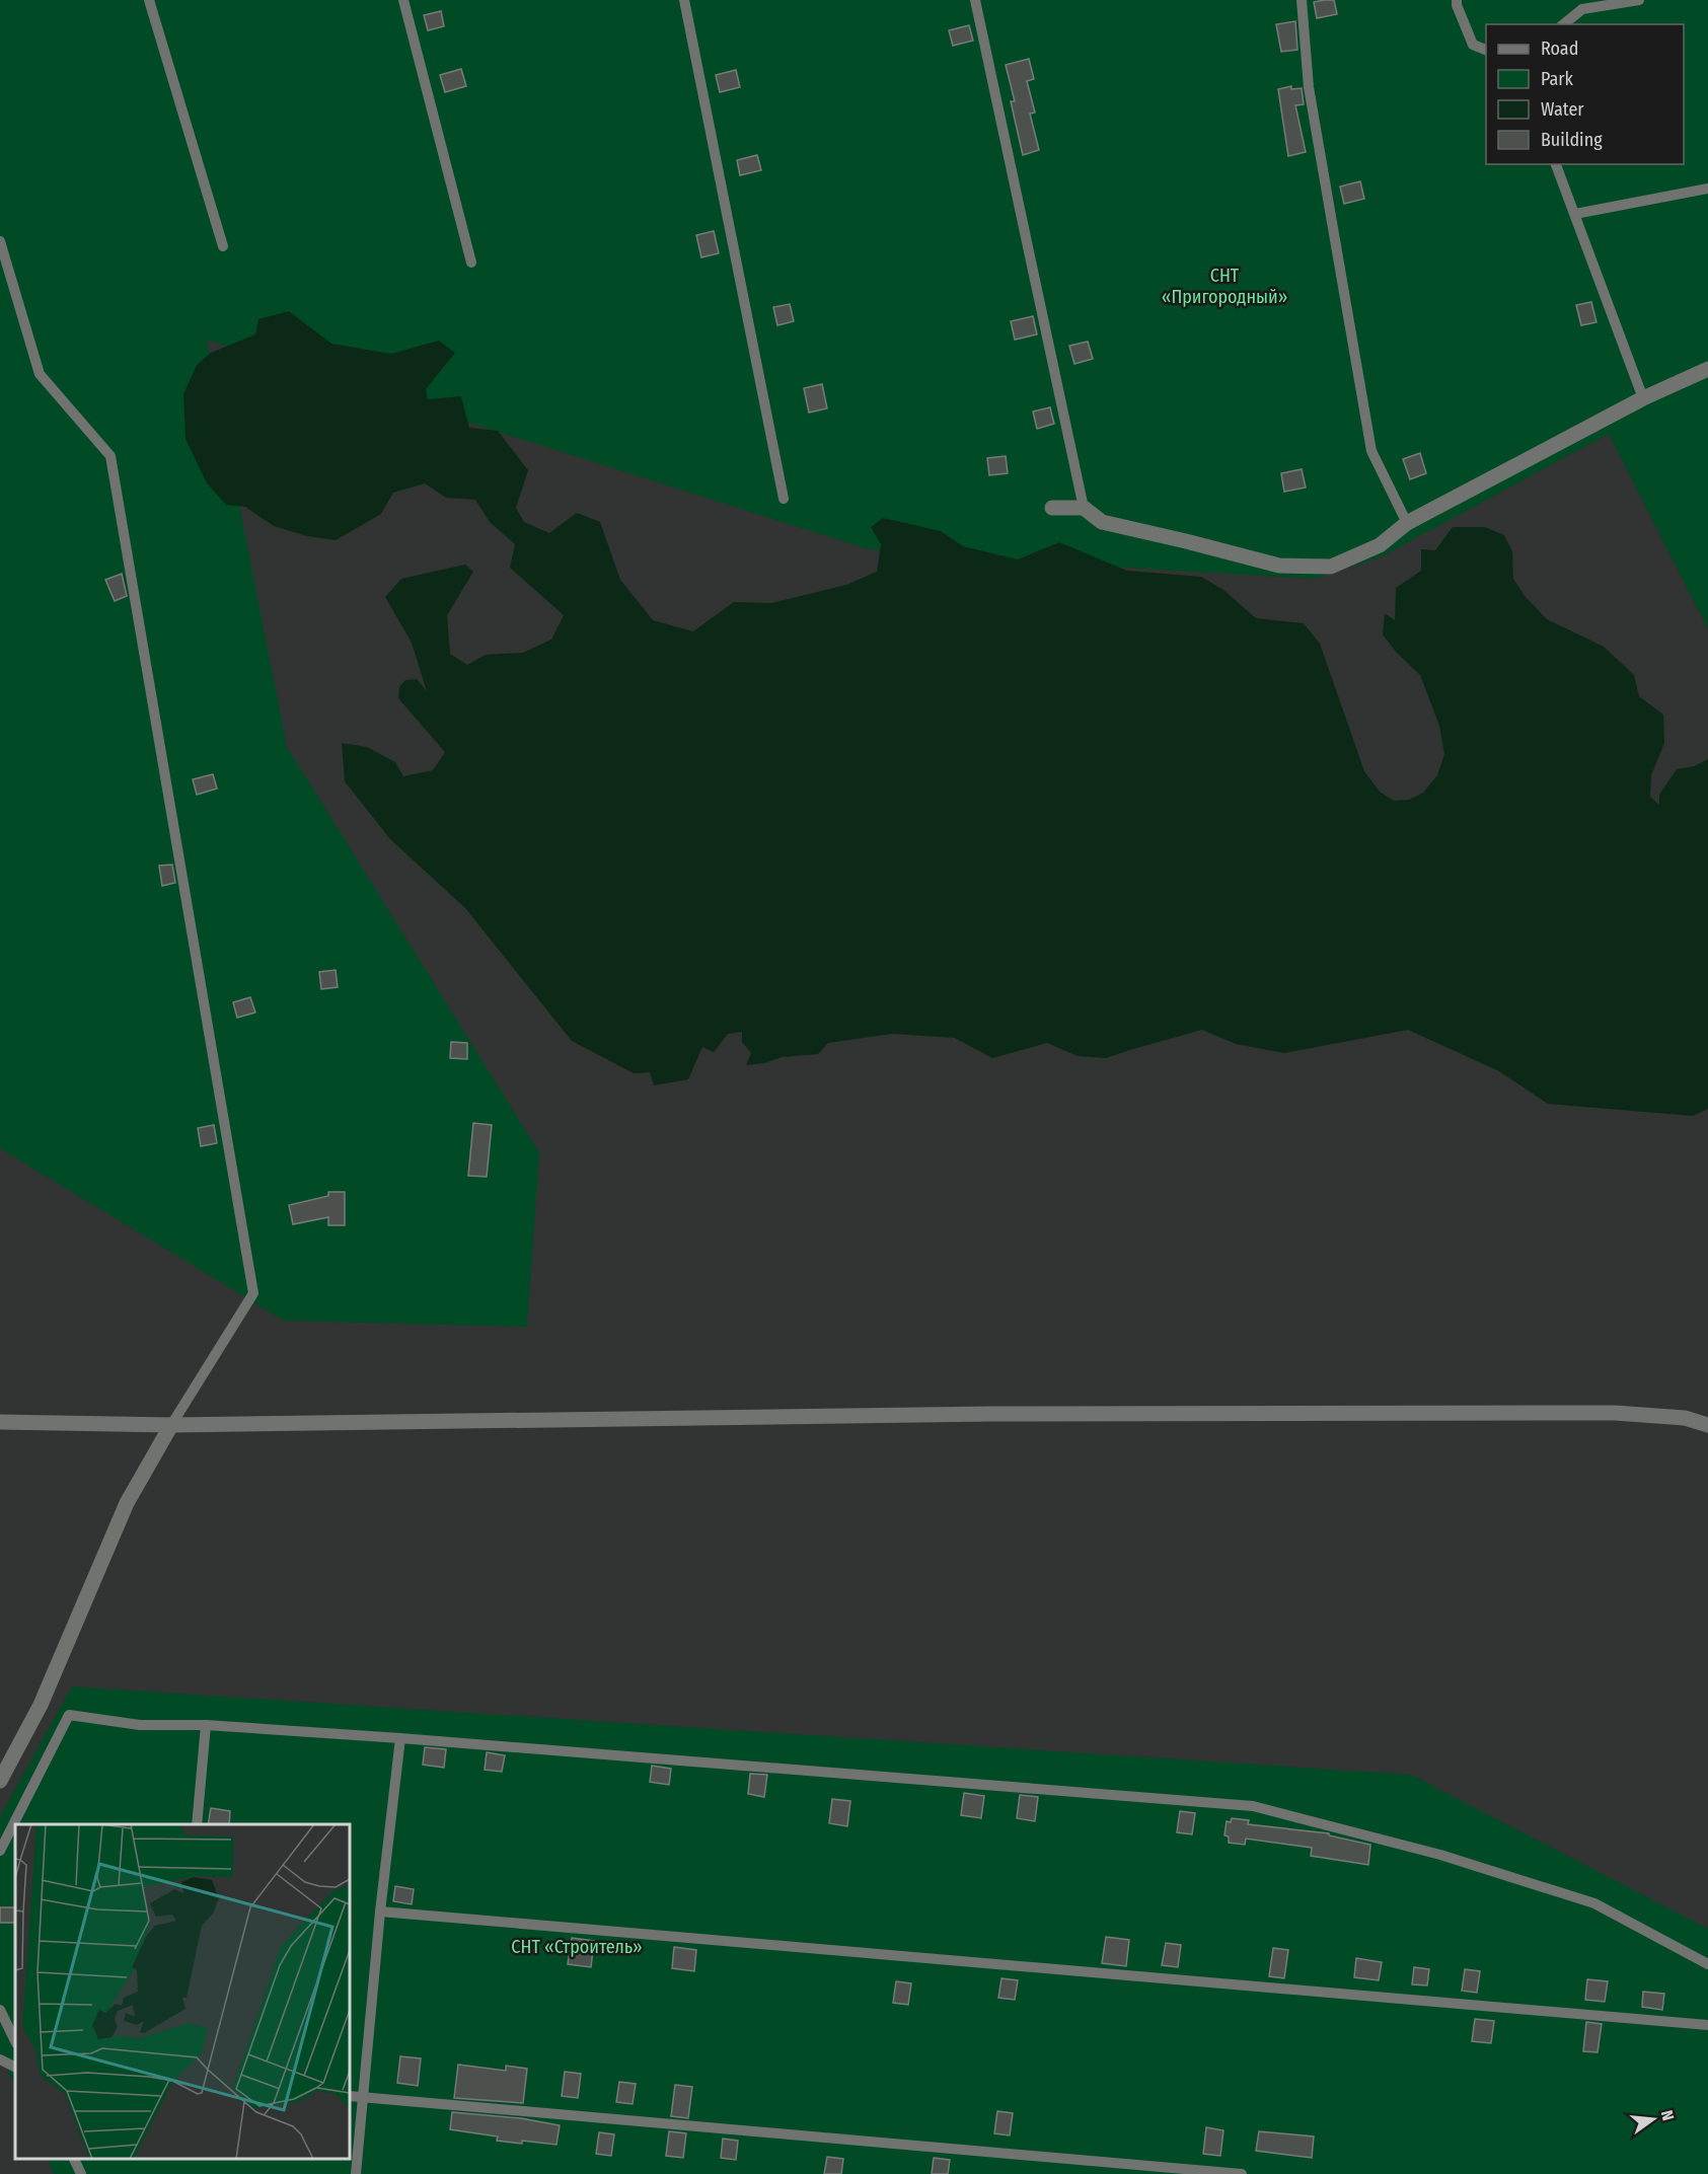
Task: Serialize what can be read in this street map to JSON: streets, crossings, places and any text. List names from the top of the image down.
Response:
{
  "parks": ["СНТ «Пригородный»", "СНТ «Строитель»"],
  "legend": [
    "Road",
    "Park",
    "Water",
    "Building"
  ],
  "north": "right"
}
